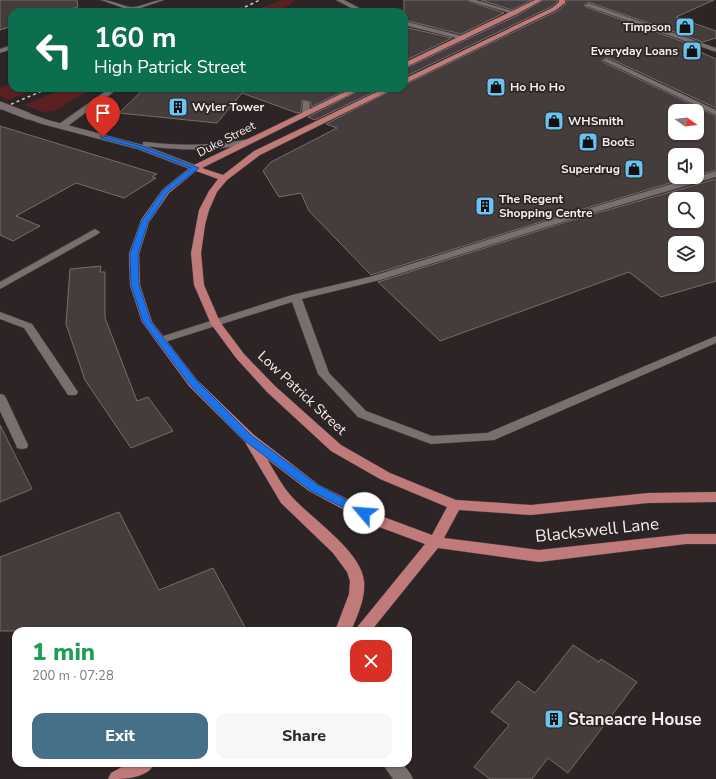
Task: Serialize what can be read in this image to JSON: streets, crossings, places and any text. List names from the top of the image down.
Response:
{
  "streets": {
    "main road": ["Duke Street", "Low Patrick Street", "Blackswell Lane"]
  },
  "crossings": [
    ["Duke Street", "Low Patrick Street"],
    ["Low Patrick Street", "Blackswell Lane"]
  ],
  "places": {
    "shop": [
      "Timpson",
      "Everyday Loans",
      "Ho Ho Ho",
      "WHSmith",
      "Boots",
      "Superdrug"
    ],
    "building": ["Wyler Tower", "The Regent Shopping Centre", "Staneacre House"]
  },
  "north": "right",
  "page": {
    "turn": ["160 m", "High Patrick Street"],
    "heading": ["1 min", "200 m · 07:28"],
    "buttons": ["Exit", "Share"]
  }
}
